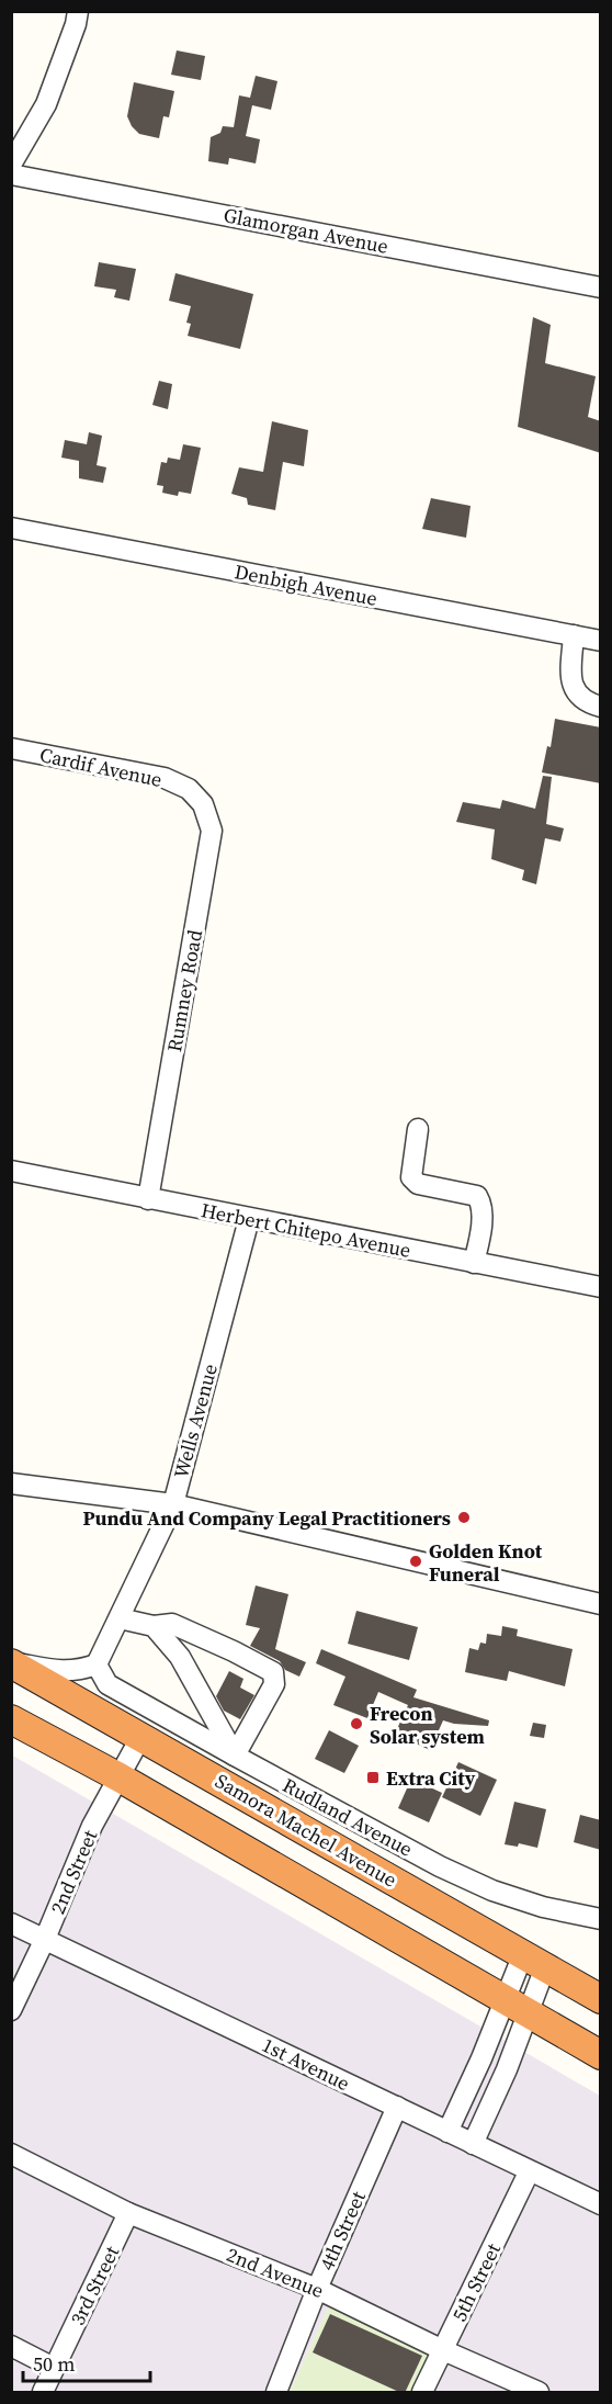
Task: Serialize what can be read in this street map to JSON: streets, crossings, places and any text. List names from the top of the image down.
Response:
{
  "streets": {
    "highway": ["Samora Machel Avenue"],
    "street": [
      "Glamorgan Avenue",
      "Denbigh Avenue",
      "Cardif Avenue",
      "Rumney Road",
      "Herbert Chitepo Avenue",
      "Wells Avenue",
      "Rudland Avenue",
      "2nd Street",
      "1st Avenue",
      "4th Street",
      "2nd Avenue",
      "5th Street",
      "3rd Street"
    ]
  },
  "crossings": [
    ["Cardif Avenue", "Rumney Road"],
    ["Rumney Road", "Herbert Chitepo Avenue"],
    ["Herbert Chitepo Avenue", "Wells Avenue"],
    ["Wells Avenue", "Rudland Avenue"],
    ["Samora Machel Avenue", "2nd Street"],
    ["2nd Street", "1st Avenue"],
    ["1st Avenue", "4th Street"],
    ["1st Avenue", "5th Street"],
    ["4th Street", "2nd Avenue"],
    ["2nd Avenue", "5th Street"],
    ["2nd Avenue", "3rd Street"]
  ],
  "places": {
    "other": ["Pundu And Company Legal Practitioners", "Golden Knot Funeral", "Frecon Solar system"],
    "transit": ["Extra City"]
  },
  "scale_bar": "50 m"
}
